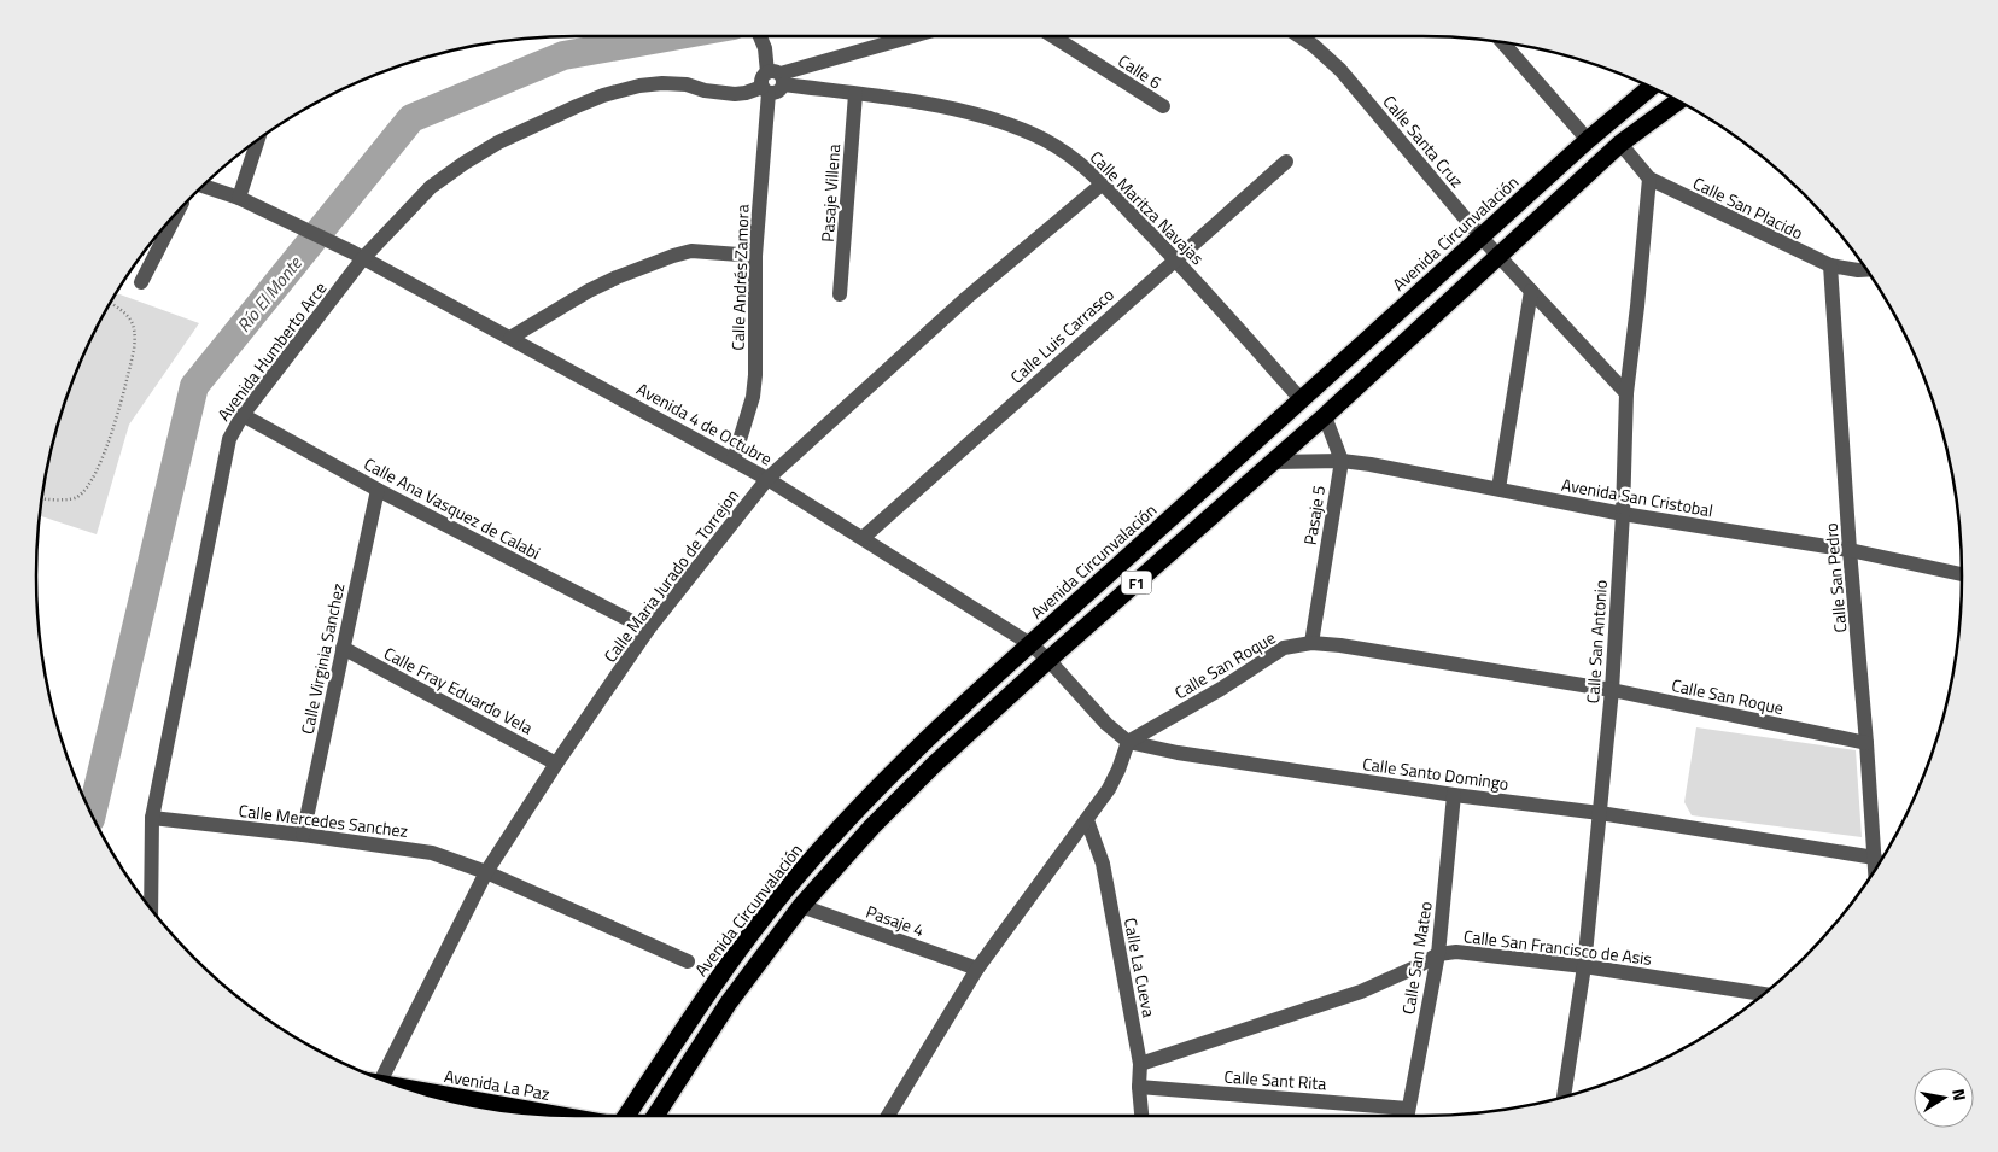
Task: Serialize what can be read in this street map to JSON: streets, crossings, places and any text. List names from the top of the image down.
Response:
{
  "streets": {
    "highway": ["Avenida Circunvalación", "F1"],
    "main road": ["Avenida La Paz"],
    "street": [
      "Calle 6",
      "Calle Santa Cruz",
      "Pasaje Villena",
      "Calle Maritza Navajas",
      "Calle San Placido",
      "Calle Andrés Zamora",
      "Calle Luis Carrasco",
      "Avenida Humberto Arce",
      "Avenida 4 de Octubre",
      "Avenida San Cristobal",
      "Calle Ana Vasquez de Calabi",
      "Pasaje 5",
      "Calle Maria Jurado de Torrejon",
      "Calle San Pedro",
      "Calle San Antonio",
      "Calle Virginia Sanchez",
      "Calle San Roque",
      "Calle Fray Eduardo Vela",
      "Calle Santo Domingo",
      "Calle Mercedes Sanchez",
      "Pasaje 4",
      "Calle San Francisco de Asis",
      "Calle San Mateo",
      "Calle La Cueva",
      "Calle Sant Rita"
    ]
  },
  "crossings": [
    ["Calle Santa Cruz", "Avenida Circunvalación"],
    ["Calle Santa Cruz", "F1"],
    ["Calle Santa Cruz", "Calle San Antonio"],
    ["Pasaje Villena", "Calle Maritza Navajas"],
    ["Calle Maritza Navajas", "Avenida Circunvalación"],
    ["Calle Maritza Navajas", "Calle Andrés Zamora"],
    ["Calle Maritza Navajas", "Calle Luis Carrasco"],
    ["Calle Maritza Navajas", "Avenida Humberto Arce"],
    ["Calle Maritza Navajas", "Calle Maria Jurado de Torrejon"],
    ["Calle San Placido", "Calle San Pedro"],
    ["Calle San Placido", "F1"],
    ["Calle San Placido", "Calle San Antonio"],
    ["Avenida Circunvalación", "Avenida 4 de Octubre"],
    ["Avenida Circunvalación", "Calle Santo Domingo"],
    ["Calle Andrés Zamora", "Avenida Humberto Arce"],
    ["Calle Andrés Zamora", "Avenida 4 de Octubre"],
    ["Calle Luis Carrasco", "Avenida 4 de Octubre"],
    ["Avenida Humberto Arce", "Avenida 4 de Octubre"],
    ["Avenida Humberto Arce", "Calle Ana Vasquez de Calabi"],
    ["Avenida Humberto Arce", "Calle Mercedes Sanchez"],
    ["Avenida 4 de Octubre", "Calle Maria Jurado de Torrejon"],
    ["Avenida 4 de Octubre", "Calle Santo Domingo"],
    ["Avenida San Cristobal", "Pasaje 5"],
    ["Avenida San Cristobal", "Calle San Pedro"],
    ["Avenida San Cristobal", "Calle San Antonio"],
    ["Calle Ana Vasquez de Calabi", "Calle Maria Jurado de Torrejon"],
    ["Calle Ana Vasquez de Calabi", "Calle Virginia Sanchez"],
    ["Pasaje 5", "F1"],
    ["Pasaje 5", "Calle San Roque"],
    ["Calle Maria Jurado de Torrejon", "Calle Fray Eduardo Vela"],
    ["Calle Maria Jurado de Torrejon", "Calle Mercedes Sanchez"],
    ["Calle San Pedro", "Calle San Roque"],
    ["Calle San Pedro", "Calle Santo Domingo"],
    ["F1", "Calle Santo Domingo"],
    ["F1", "Pasaje 4"],
    ["Calle San Antonio", "Calle San Roque"],
    ["Calle San Antonio", "Calle Santo Domingo"],
    ["Calle San Antonio", "Calle San Francisco de Asis"],
    ["Calle Virginia Sanchez", "Calle Fray Eduardo Vela"],
    ["Calle Virginia Sanchez", "Calle Mercedes Sanchez"],
    ["Calle San Roque", "Calle Santo Domingo"],
    ["Calle Santo Domingo", "Calle San Mateo"],
    ["Calle San Francisco de Asis", "Calle San Mateo"],
    ["Calle San Francisco de Asis", "Calle La Cueva"],
    ["Calle San Mateo", "Calle Sant Rita"],
    ["Calle La Cueva", "Calle Sant Rita"]
  ],
  "water": ["Río El Monte"],
  "north": "right"
}
